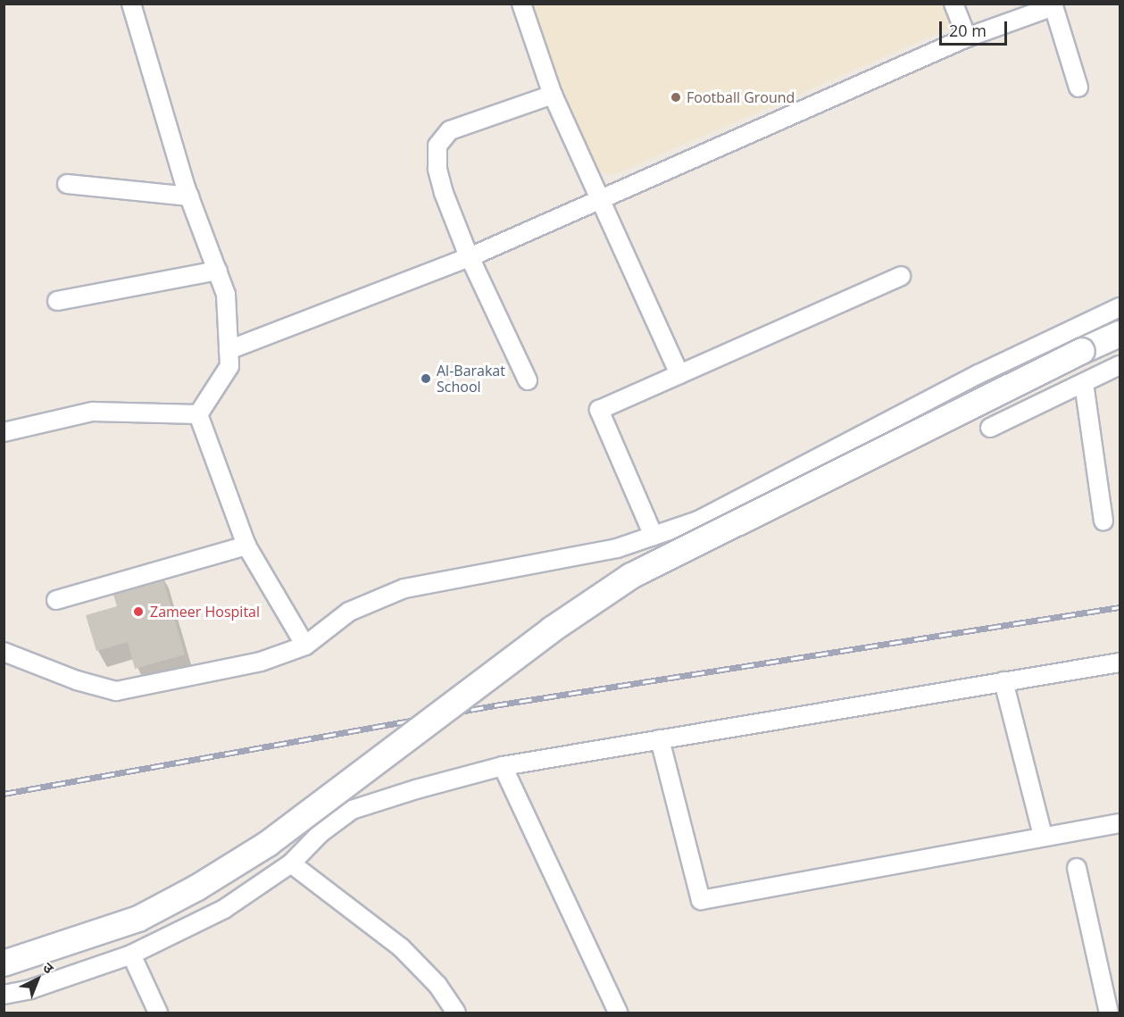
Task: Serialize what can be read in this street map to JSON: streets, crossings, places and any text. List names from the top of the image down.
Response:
{
  "places": ["Football Ground", "Al-Barakat School", "Zameer Hospital"],
  "scale_bar": "20 m",
  "north": "top right"
}
